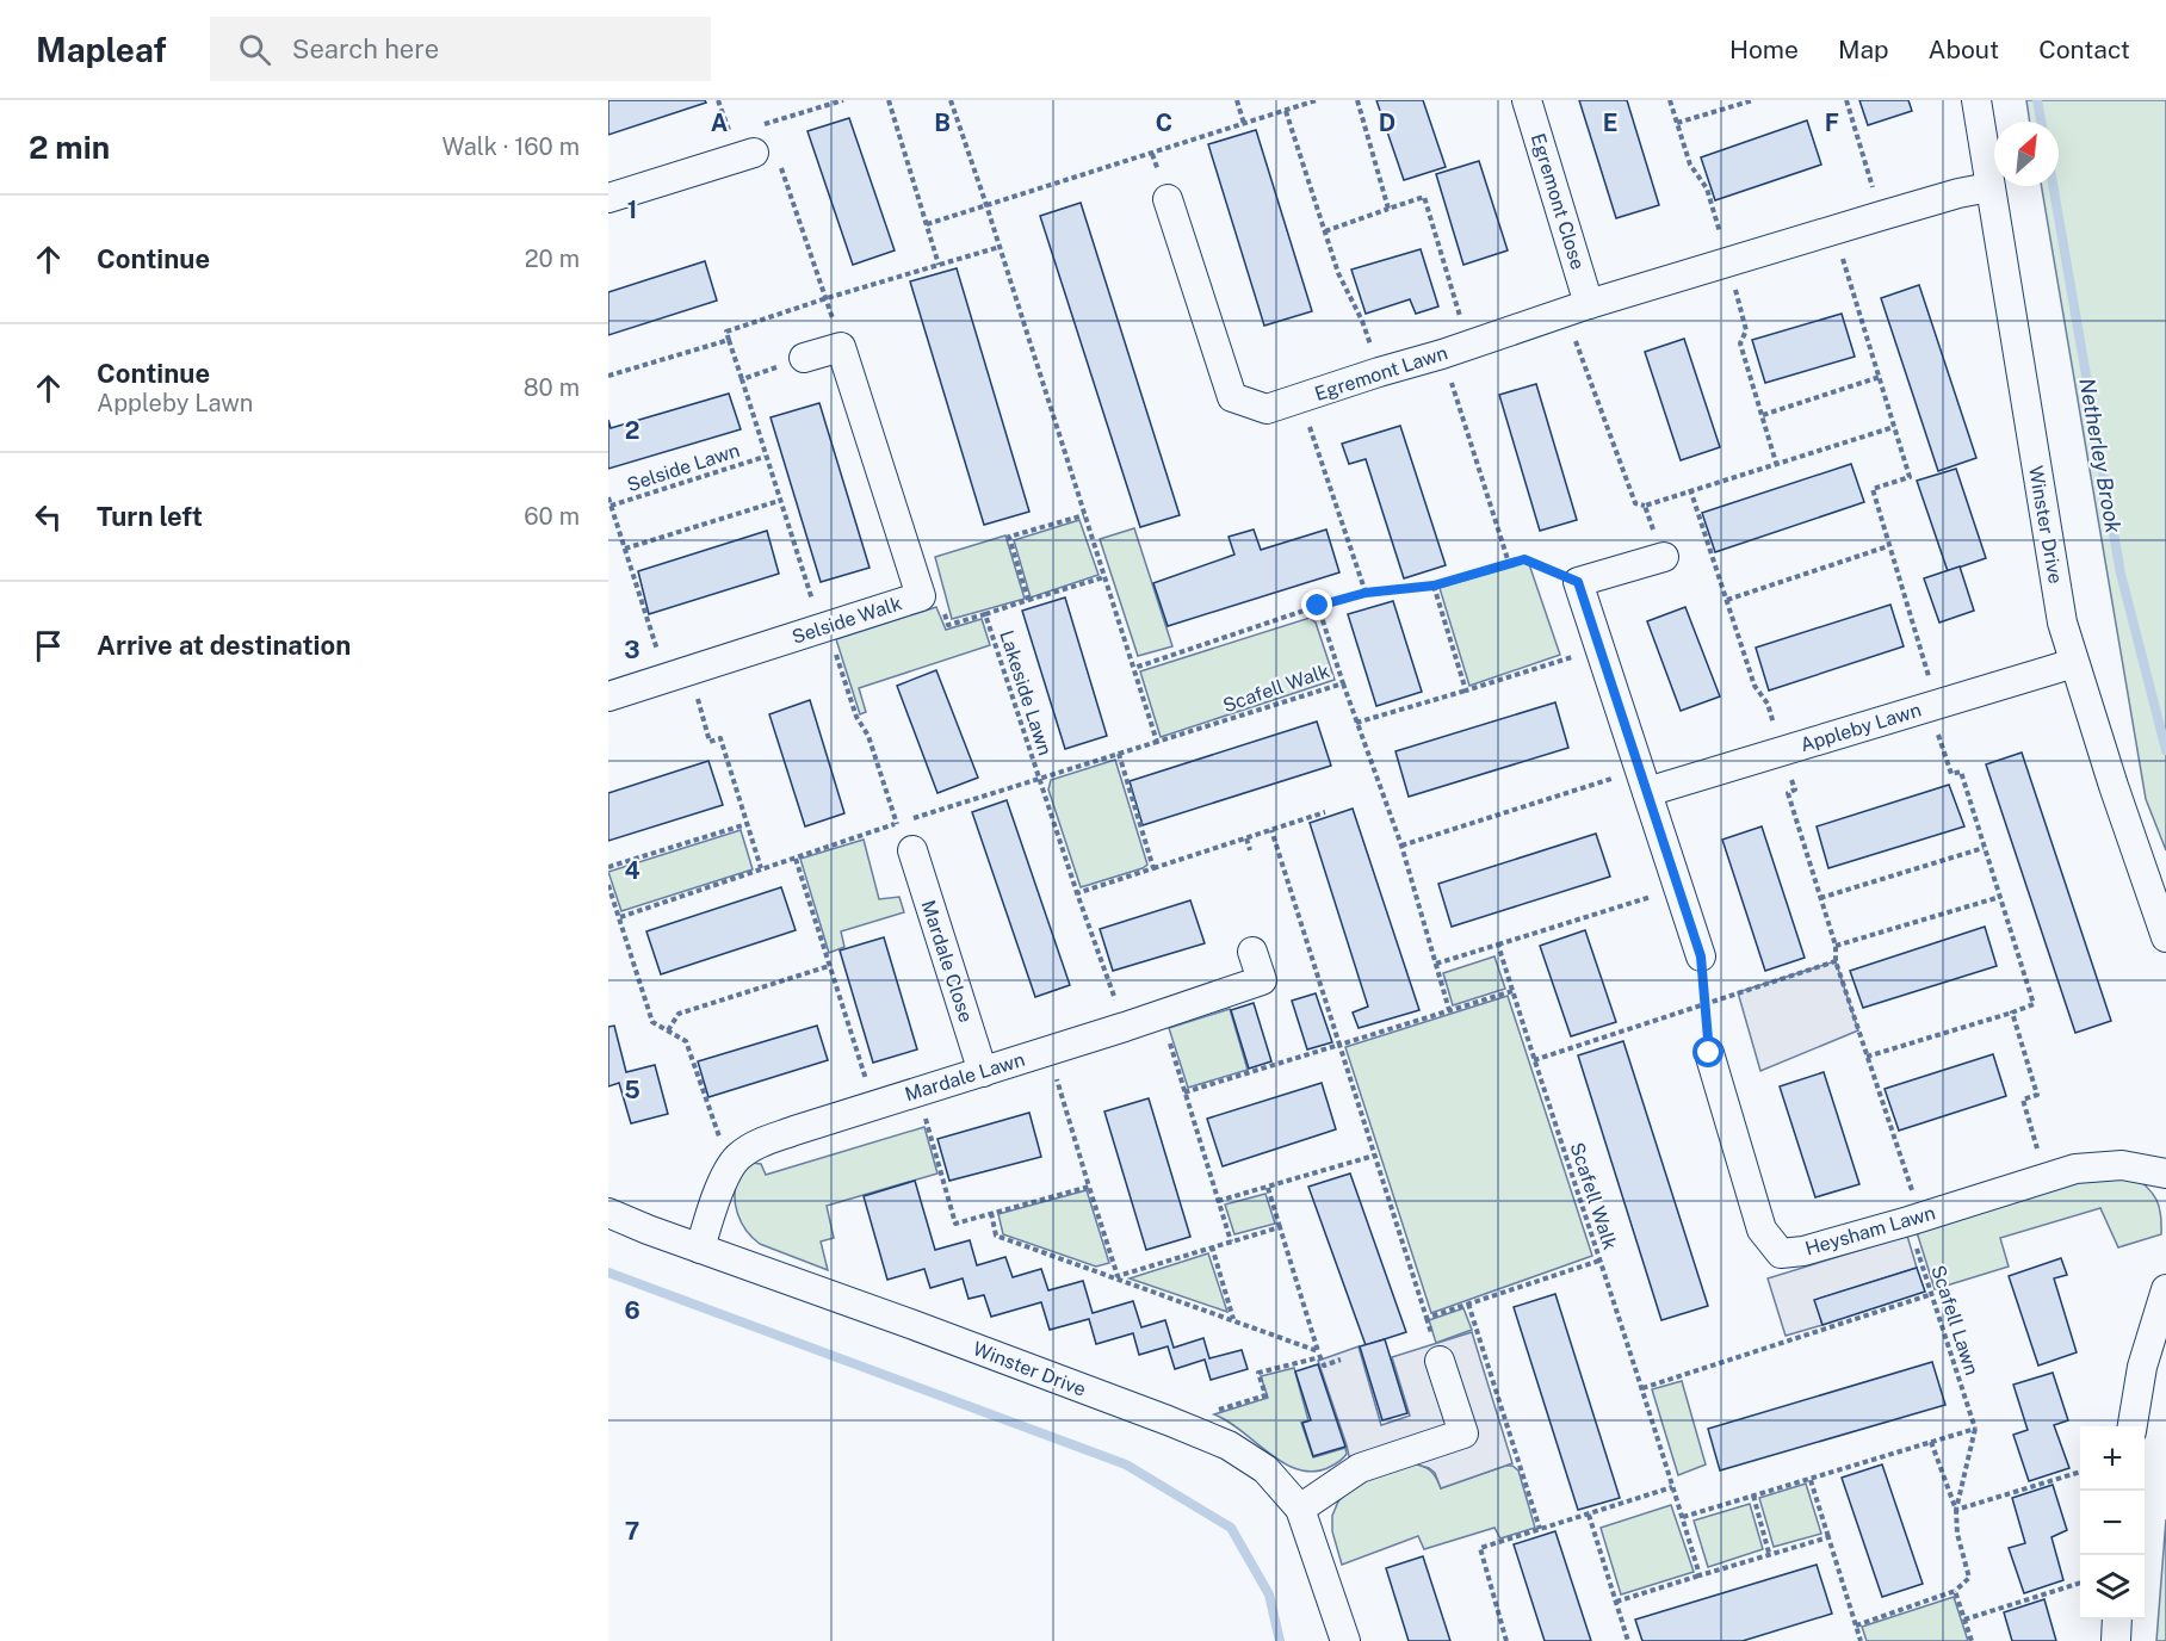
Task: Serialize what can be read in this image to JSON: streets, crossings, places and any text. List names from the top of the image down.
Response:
{
  "streets": {
    "street": [
      "Egremont Close",
      "Egremont Lawn",
      "Winster Drive",
      "Selside Walk",
      "Appleby Lawn",
      "Mardale Close",
      "Mardale Lawn",
      "Heysham Lawn"
    ],
    "path": [
      "Selside Lawn",
      "Scafell Walk",
      "Lakeside Lawn",
      "Scafell Lawn"
    ]
  },
  "crossings": [
    ["Egremont Close", "Egremont Lawn"],
    ["Egremont Lawn", "Winster Drive"],
    ["Selside Lawn", "Selside Walk"],
    ["Winster Drive", "Appleby Lawn"],
    ["Selside Walk", "Lakeside Lawn"],
    ["Scafell Walk", "Lakeside Lawn"],
    ["Lakeside Lawn", "Mardale Lawn"],
    ["Appleby Lawn", "Scafell Lawn"],
    ["Mardale Close", "Mardale Lawn"],
    ["Heysham Lawn", "Scafell Lawn"]
  ],
  "water": ["Netherley Brook"],
  "north": "top right",
  "page": {
    "header": "Mapleaf",
    "search": "Search here",
    "nav": [
      "Home",
      "Map",
      "About",
      "Contact"
    ],
    "heading": ["2 min", "Walk · 160 m"],
    "list": [
      ["Continue", "20 m"],
      ["Continue", "Appleby Lawn", "80 m"],
      ["Turn left", "60 m"],
      "Arrive at destination"
    ],
    "map_buttons": ["+", "−"]
  },
  "grid": {
    "columns": [
      "A",
      "B",
      "C",
      "D",
      "E",
      "F"
    ],
    "rows": [
      "1",
      "2",
      "3",
      "4",
      "5",
      "6",
      "7"
    ]
  }
}
